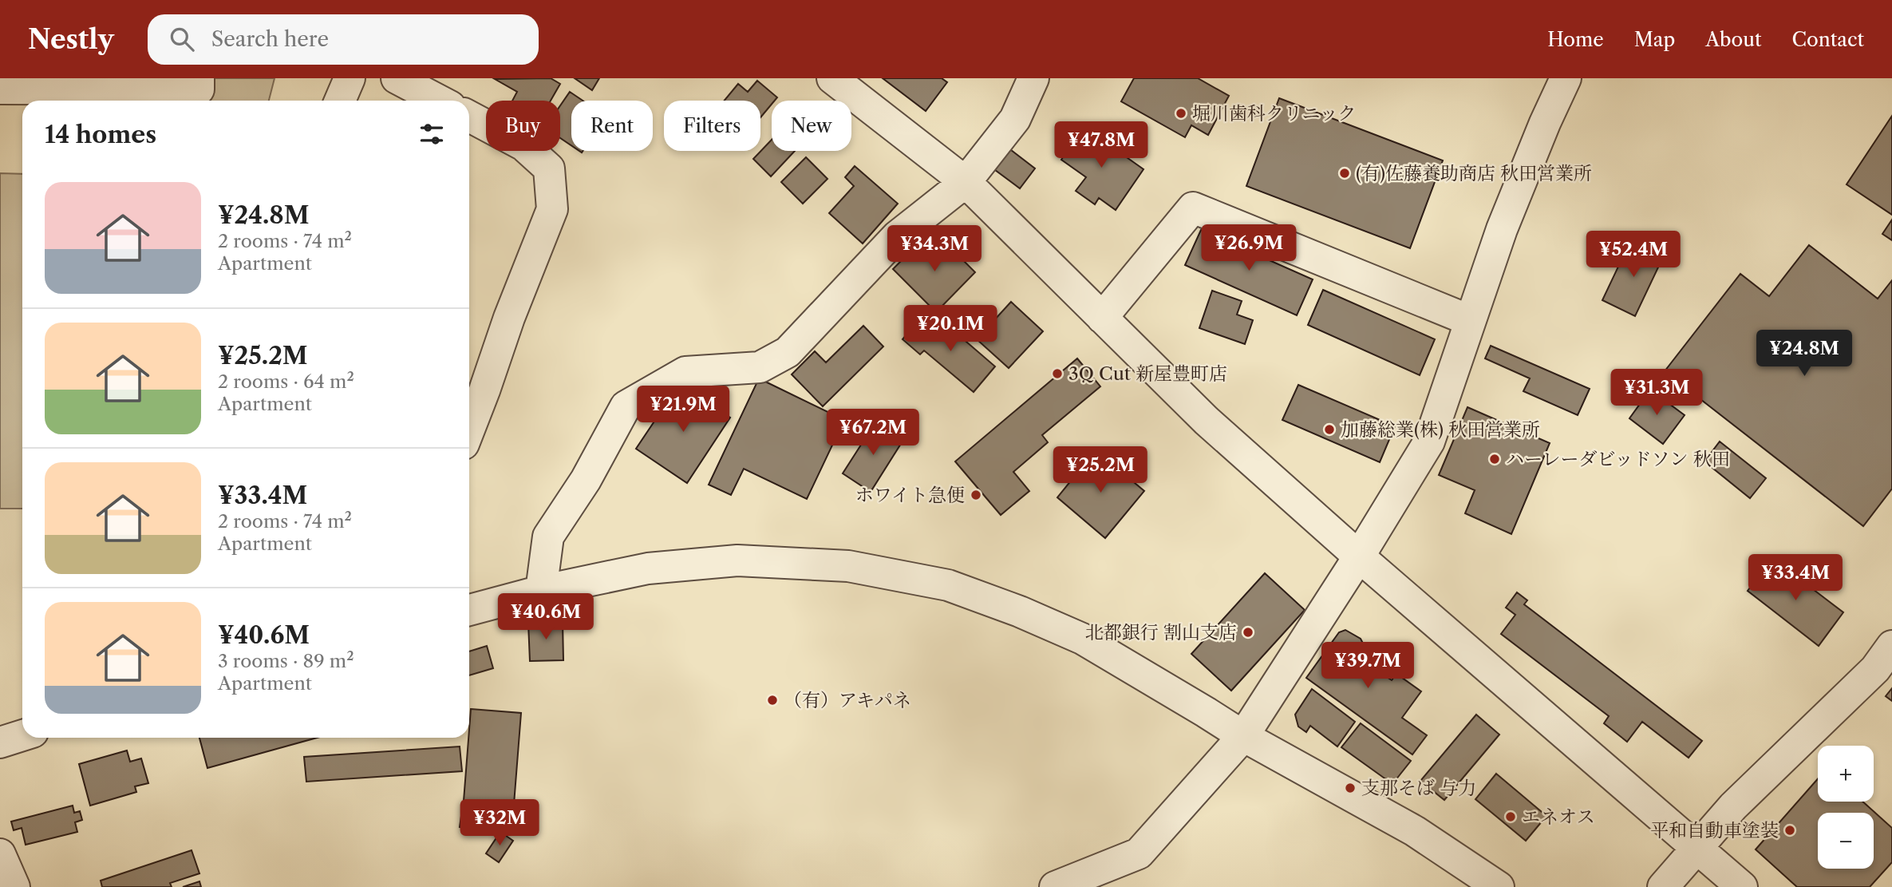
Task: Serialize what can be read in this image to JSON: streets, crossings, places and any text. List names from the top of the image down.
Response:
{
  "places": [
    "堀川歯科クリニック",
    "(有)佐藤養助商店 秋田営業所",
    "3Q Cut 新屋豊町店",
    "加藤総業(株) 秋田営業所",
    "ハーレーダビッドソン 秋田",
    "ホワイト急便",
    "北都銀行 割山支店",
    "（有）アキパネ",
    "支那そば 与力",
    "エネオス",
    "平和自動車塗装"
  ],
  "page": {
    "header": "Nestly",
    "search": "Search here",
    "nav": [
      "Home",
      "Map",
      "About",
      "Contact"
    ],
    "chip": [
      "Buy",
      "Rent",
      "Filters",
      "New"
    ],
    "heading": "14 homes",
    "price": [
      "¥47.8M",
      "¥26.9M",
      "¥34.3M",
      "¥52.4M",
      "¥20.1M",
      "¥24.8M",
      "¥31.3M",
      "¥21.9M",
      "¥67.2M",
      "¥25.2M",
      "¥33.4M",
      "¥40.6M",
      "¥39.7M",
      "¥32M"
    ],
    "list": [
      {
        "name": "¥24.8M",
        "note": "2 rooms · 74 m² · Apartment"
      },
      {
        "name": "¥25.2M",
        "note": "2 rooms · 64 m² · Apartment"
      },
      {
        "name": "¥33.4M",
        "note": "2 rooms · 74 m² · Apartment"
      },
      {
        "name": "¥40.6M",
        "note": "3 rooms · 89 m² · Apartment"
      }
    ],
    "map_buttons": ["+", "−"]
  }
}
